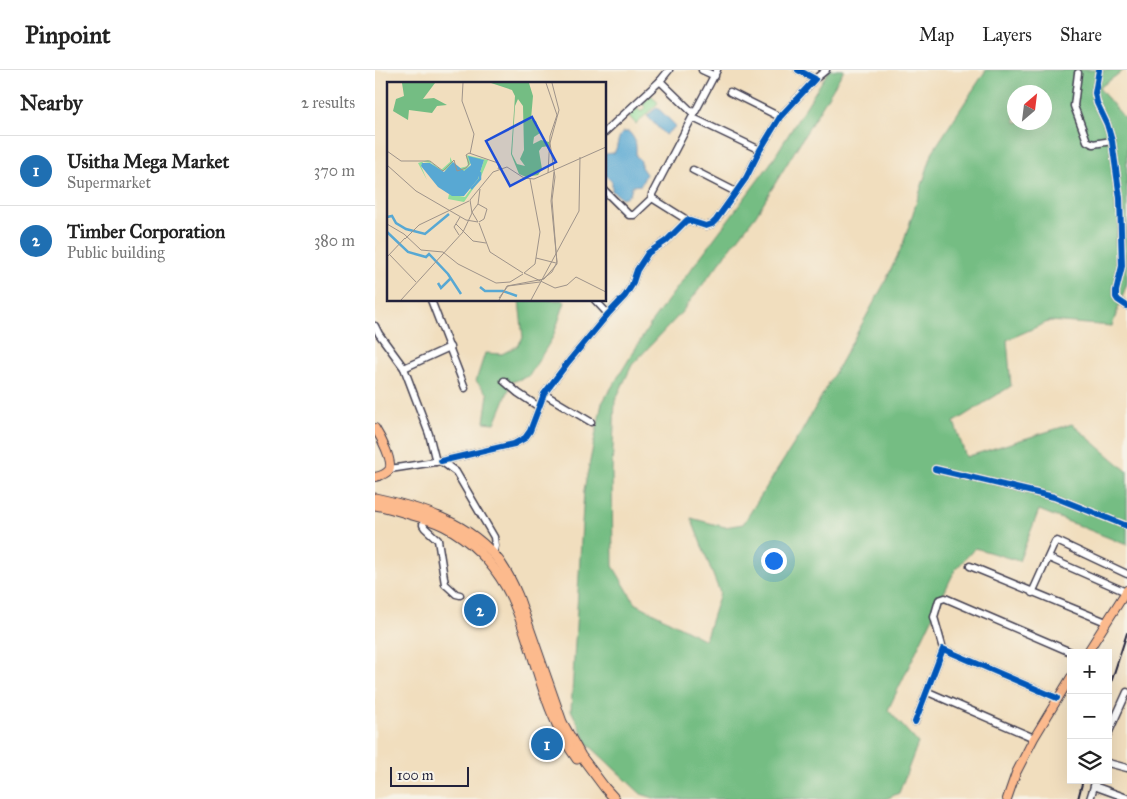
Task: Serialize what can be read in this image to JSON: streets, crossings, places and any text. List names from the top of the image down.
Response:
{
  "scale_bar": "100 m",
  "north": "top right",
  "page": {
    "header": "Pinpoint",
    "nav": ["Map", "Layers", "Share"],
    "heading": ["Nearby", "2 results"],
    "list": [
      {
        "mark": "1",
        "name": "Usitha Mega Market",
        "note": "Supermarket",
        "value": "370 m"
      },
      {
        "mark": "2",
        "name": "Timber Corporation",
        "note": "Public building",
        "value": "380 m"
      }
    ],
    "pins": ["2", "1"],
    "map_buttons": ["+", "−"],
    "scale": "100 m"
  }
}
